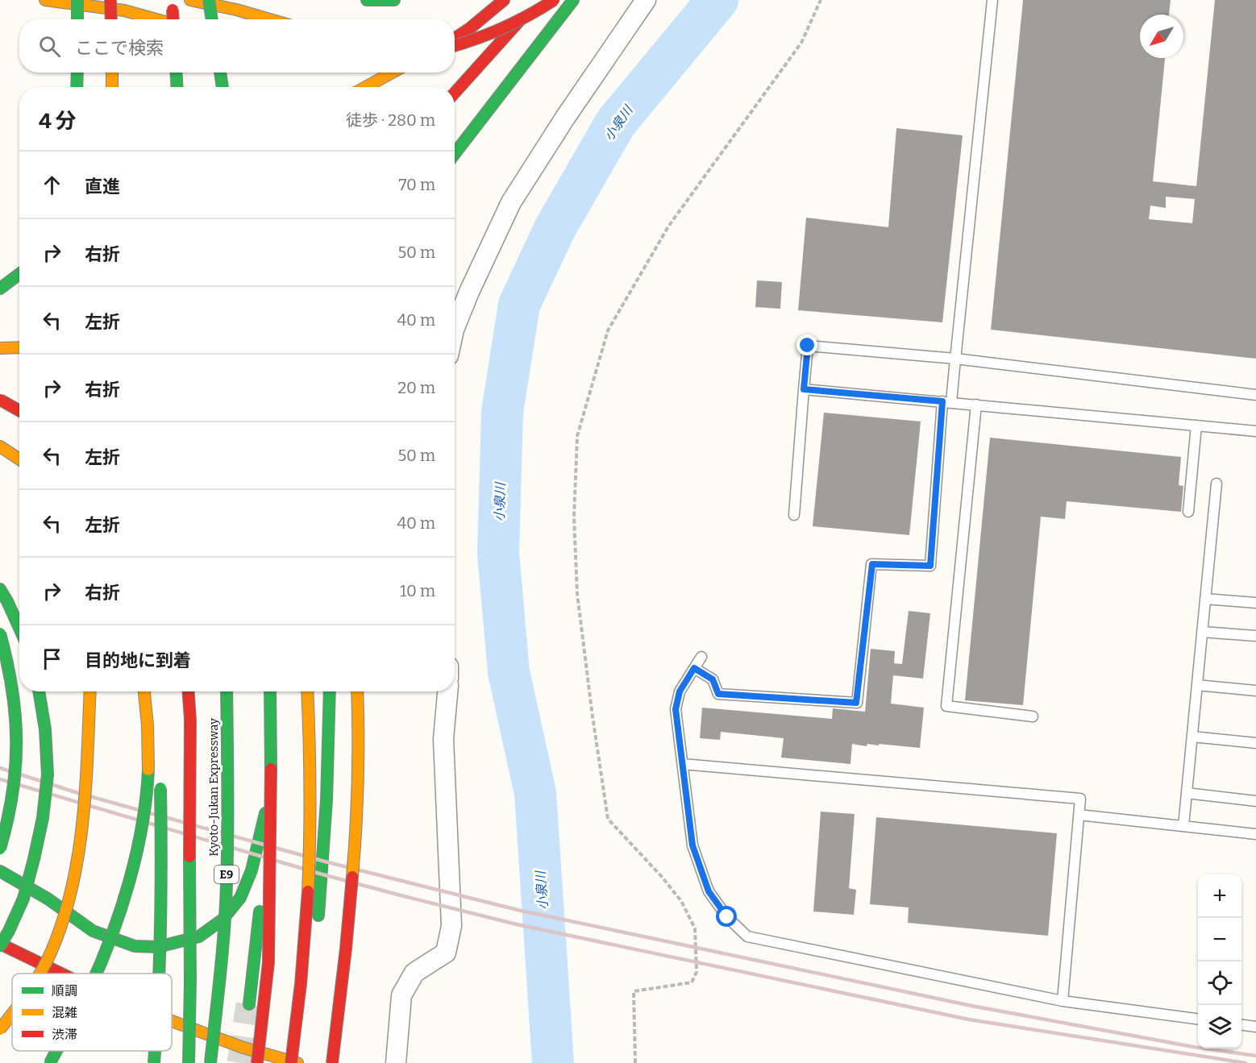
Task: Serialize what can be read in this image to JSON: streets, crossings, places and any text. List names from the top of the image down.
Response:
{
  "streets": {
    "highway": ["Kyoto-Jukan Expressway", "E9"]
  },
  "water": ["小泉川"],
  "legend": ["順調", "混雑", "渋滞"],
  "north": "bottom left",
  "page": {
    "search": "ここで検索",
    "heading": ["4 分", "徒歩 · 280 m"],
    "list": [
      ["直進", "70 m"],
      ["右折", "50 m"],
      ["左折", "40 m"],
      ["右折", "20 m"],
      ["左折", "50 m"],
      ["左折", "40 m"],
      ["右折", "10 m"],
      "目的地に到着"
    ],
    "map_buttons": ["+", "−"]
  }
}
